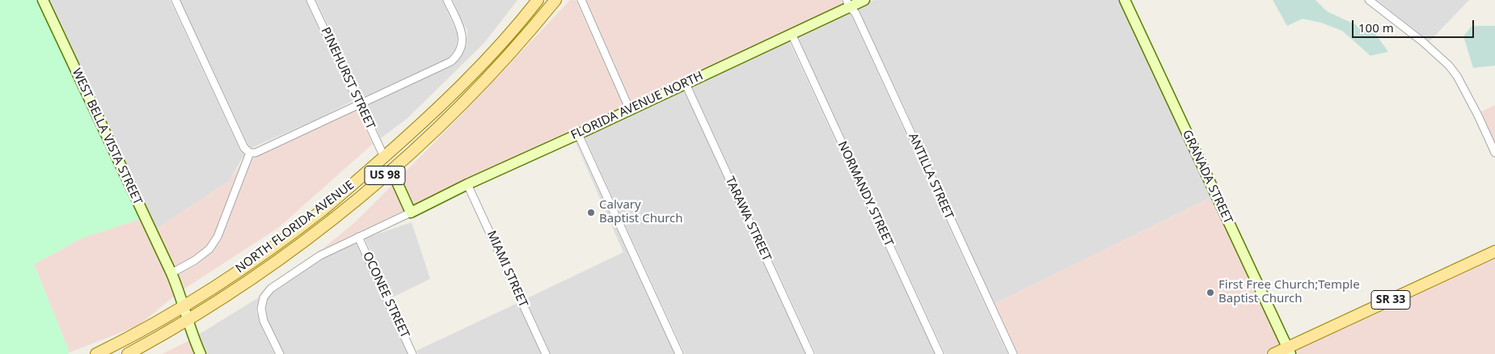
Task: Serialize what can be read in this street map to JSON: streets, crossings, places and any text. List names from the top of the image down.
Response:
{
  "streets": {
    "main road": ["US 98", "NORTH FLORIDA AVENUE", "SR 33"],
    "street": [
      "PINEHURST STREET",
      "FLORIDA AVENUE NORTH",
      "WEST BELLA VISTA STREET",
      "ANTILLA STREET",
      "GRANADA STREET",
      "NORMANDY STREET",
      "TARAWA STREET",
      "MIAMI STREET",
      "OCONEE STREET"
    ]
  },
  "crossings": [
    ["PINEHURST STREET", "NORTH FLORIDA AVENUE"],
    ["FLORIDA AVENUE NORTH", "ANTILLA STREET"],
    ["FLORIDA AVENUE NORTH", "NORMANDY STREET"],
    ["FLORIDA AVENUE NORTH", "TARAWA STREET"],
    ["FLORIDA AVENUE NORTH", "MIAMI STREET"],
    ["WEST BELLA VISTA STREET", "NORTH FLORIDA AVENUE"],
    ["GRANADA STREET", "SR 33"]
  ],
  "places": ["Calvary Baptist Church", "First Free Church;Temple Baptist Church"],
  "scale_bar": "100 m"
}
